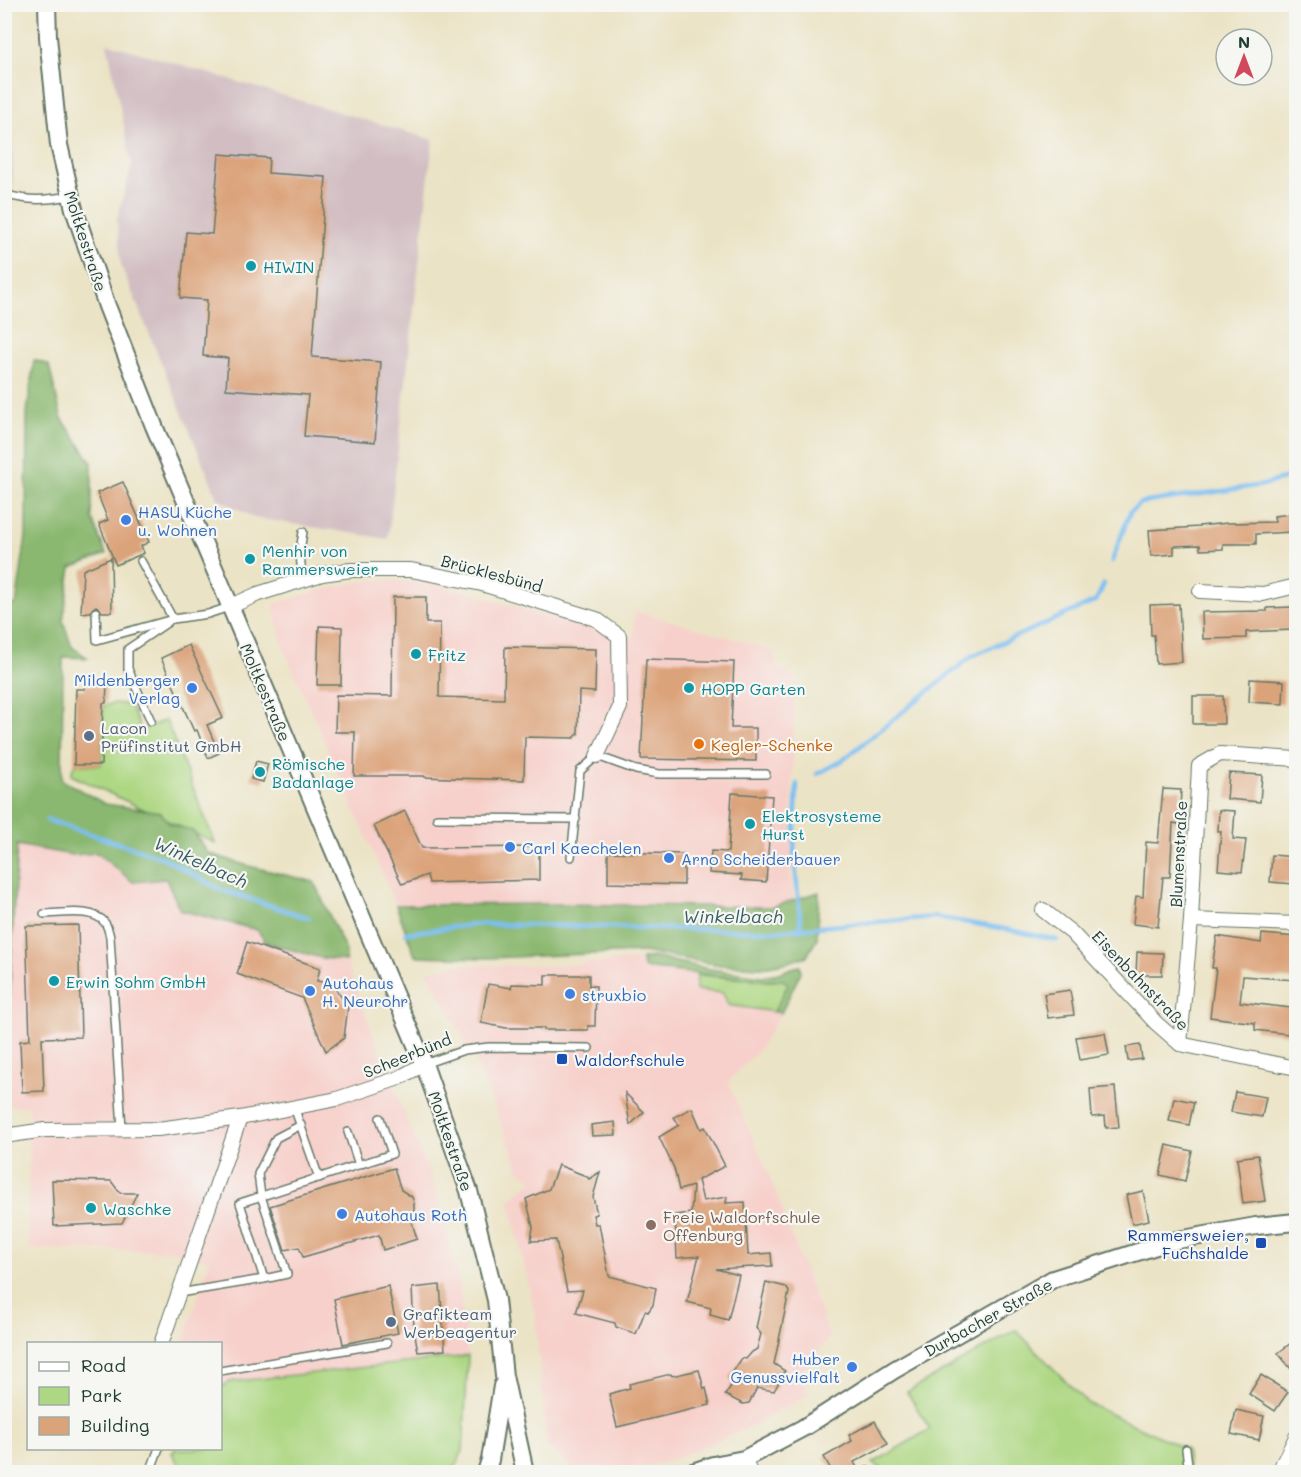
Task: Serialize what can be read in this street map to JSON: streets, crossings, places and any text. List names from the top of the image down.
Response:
{
  "streets": {
    "street": [
      "Moltkestraße",
      "Brücklesbünd",
      "Blumenstraße",
      "Eisenbahnstraße",
      "Scheerbünd",
      "Durbacher Straße"
    ]
  },
  "crossings": [
    ["Moltkestraße", "Brücklesbünd"],
    ["Moltkestraße", "Scheerbünd"],
    ["Blumenstraße", "Eisenbahnstraße"]
  ],
  "water": ["Winkelbach"],
  "places": {
    "other": [
      "HIWIN",
      "HASU Küche u. Wohnen",
      "Menhir von Rammersweier",
      "Fritz",
      "Mildenberger Verlag",
      "HOPP Garten",
      "Lacon Prüfinstitut GmbH",
      "Kegler-Schenke",
      "Römische Badanlage",
      "Elektrosysteme Hurst",
      "Carl Kaechelen",
      "Arno Scheiderbauer",
      "Erwin Sohm GmbH",
      "Autohaus H. Neurohr",
      "struxbio",
      "Waschke",
      "Autohaus Roth",
      "Freie Waldorfschule Offenburg",
      "Grafikteam Werbeagentur",
      "Huber Genussvielfalt"
    ],
    "transit": ["Waldorfschule", "Rammersweier, Fuchshalde"]
  },
  "legend": ["Road", "Park", "Building"],
  "north": "top"
}
